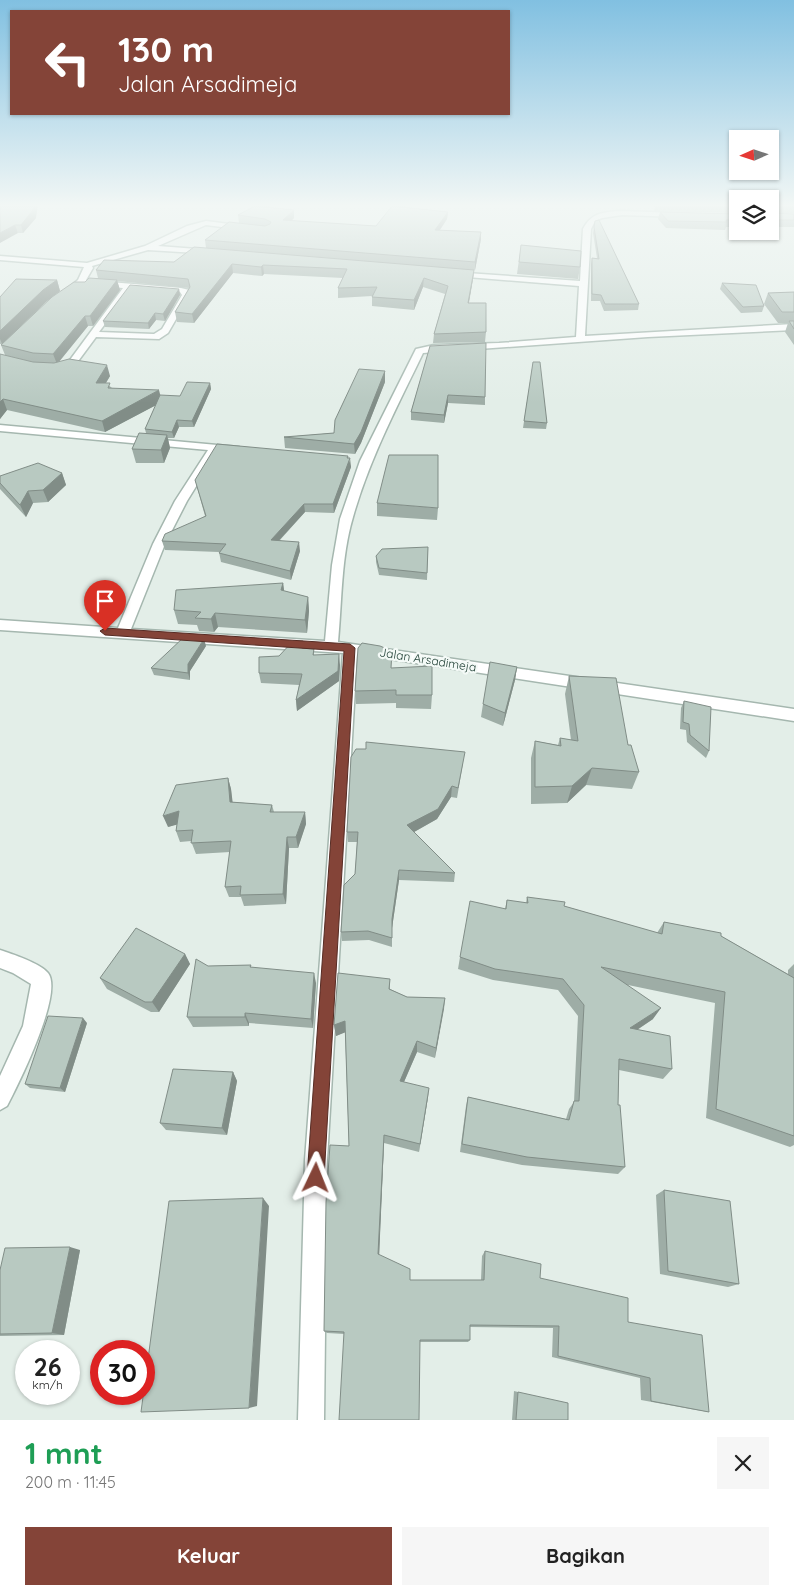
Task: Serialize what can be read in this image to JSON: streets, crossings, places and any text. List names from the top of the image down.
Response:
{
  "streets": {
    "street": ["Jalan Arsadimeja"]
  },
  "north": "left",
  "page": {
    "turn": ["130 m", "Jalan Arsadimeja"],
    "speed": "26 km/h",
    "limit": "30",
    "heading": ["1 mnt", "200 m · 11:45"],
    "buttons": ["Keluar", "Bagikan"]
  }
}
